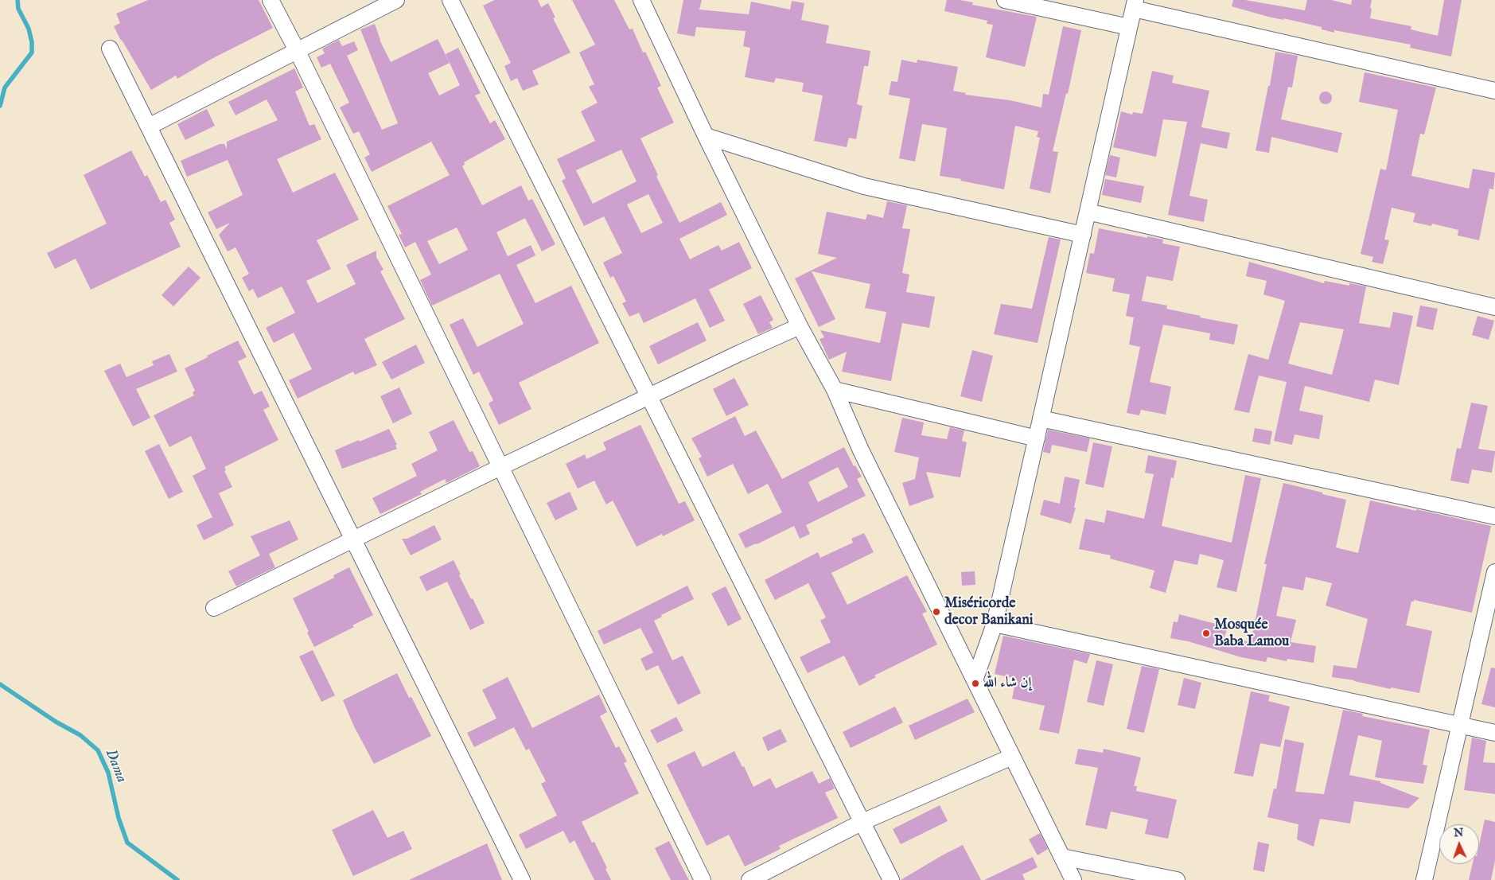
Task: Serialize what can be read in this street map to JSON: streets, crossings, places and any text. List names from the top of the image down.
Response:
{
  "water": ["Dama"],
  "places": ["Miséricorde decor Banikani", "Mosquée Baba Lamou", "إن شاء الله"],
  "north": "top"
}
